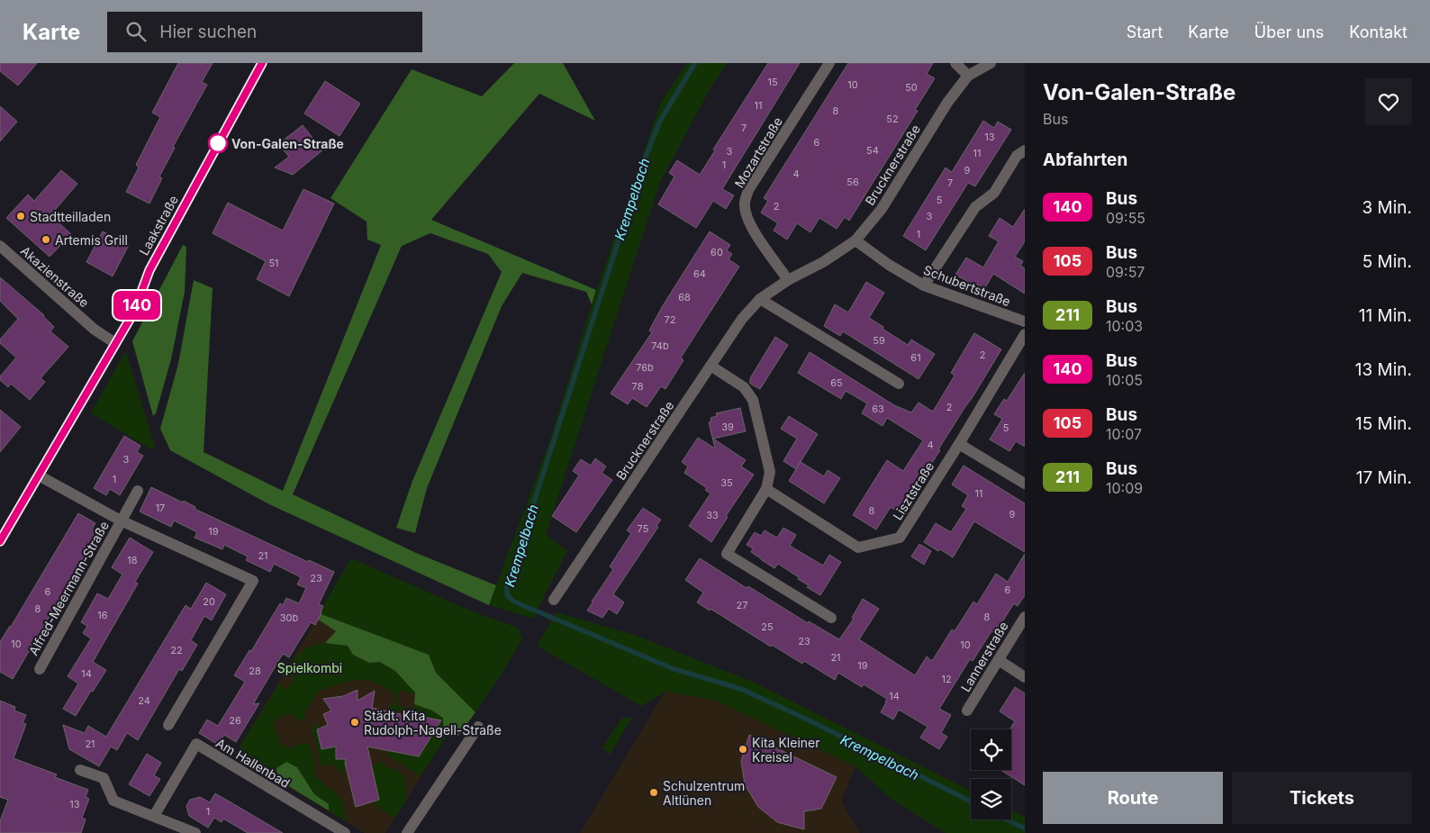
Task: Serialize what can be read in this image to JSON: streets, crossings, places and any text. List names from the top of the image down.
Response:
{
  "streets": {
    "street": [
      "Mozartstraße",
      "Brucknerstraße",
      "Laakstraße",
      "Akazienstraße",
      "Schubertstraße",
      "Lisztstraße",
      "Alfred-Meermann-Straße",
      "Lannerstraße",
      "Am Hallenbad"
    ]
  },
  "crossings": [
    ["Mozartstraße", "Brucknerstraße"],
    ["Brucknerstraße", "Schubertstraße"],
    ["Laakstraße", "Akazienstraße"],
    ["Laakstraße", "Alfred-Meermann-Straße"]
  ],
  "water": ["Krempelbach"],
  "parks": ["Spielkombi"],
  "places": [
    "Von-Galen-Straße",
    "Stadtteilladen",
    "Artemis Grill",
    "Städt. Kita Rudolph-Nagell-Straße",
    "Kita Kleiner Kreisel",
    "Schulzentrum Altlünen"
  ],
  "lines": ["bus line 140"],
  "house_numbers": [
    "15",
    "10",
    "50",
    "11",
    "8",
    "52",
    "7",
    "13",
    "6",
    "54",
    "3",
    "11",
    "1",
    "9",
    "4",
    "56",
    "7",
    "5",
    "2",
    "3",
    "1",
    "60",
    "51",
    "64",
    "68",
    "72",
    "59",
    "74b",
    "2",
    "61",
    "76b",
    "65",
    "78",
    "2",
    "63",
    "39",
    "5",
    "4",
    "3",
    "1",
    "35",
    "11",
    "17",
    "8",
    "9",
    "33",
    "75",
    "19",
    "21",
    "18",
    "23",
    "6",
    "6",
    "20",
    "27",
    "8",
    "16",
    "8",
    "30b",
    "25",
    "23",
    "10",
    "10",
    "22",
    "21",
    "19",
    "28",
    "14",
    "12",
    "14",
    "24",
    "26",
    "21",
    "13",
    "1"
  ],
  "page": {
    "header": "Karte",
    "search": "Hier suchen",
    "nav": [
      "Start",
      "Karte",
      "Über uns",
      "Kontakt"
    ],
    "on_map": "140",
    "heading": [
      ["Von-Galen-Straße", "Bus"],
      "Abfahrten"
    ],
    "list": [
      {
        "mark": "140",
        "name": "Bus",
        "note": "09:55",
        "value": "3 Min."
      },
      {
        "mark": "105",
        "name": "Bus",
        "note": "09:57",
        "value": "5 Min."
      },
      {
        "mark": "211",
        "name": "Bus",
        "note": "10:03",
        "value": "11 Min."
      },
      {
        "mark": "140",
        "name": "Bus",
        "note": "10:05",
        "value": "13 Min."
      },
      {
        "mark": "105",
        "name": "Bus",
        "note": "10:07",
        "value": "15 Min."
      },
      {
        "mark": "211",
        "name": "Bus",
        "note": "10:09",
        "value": "17 Min."
      }
    ],
    "buttons": ["Route", "Tickets"]
  }
}
